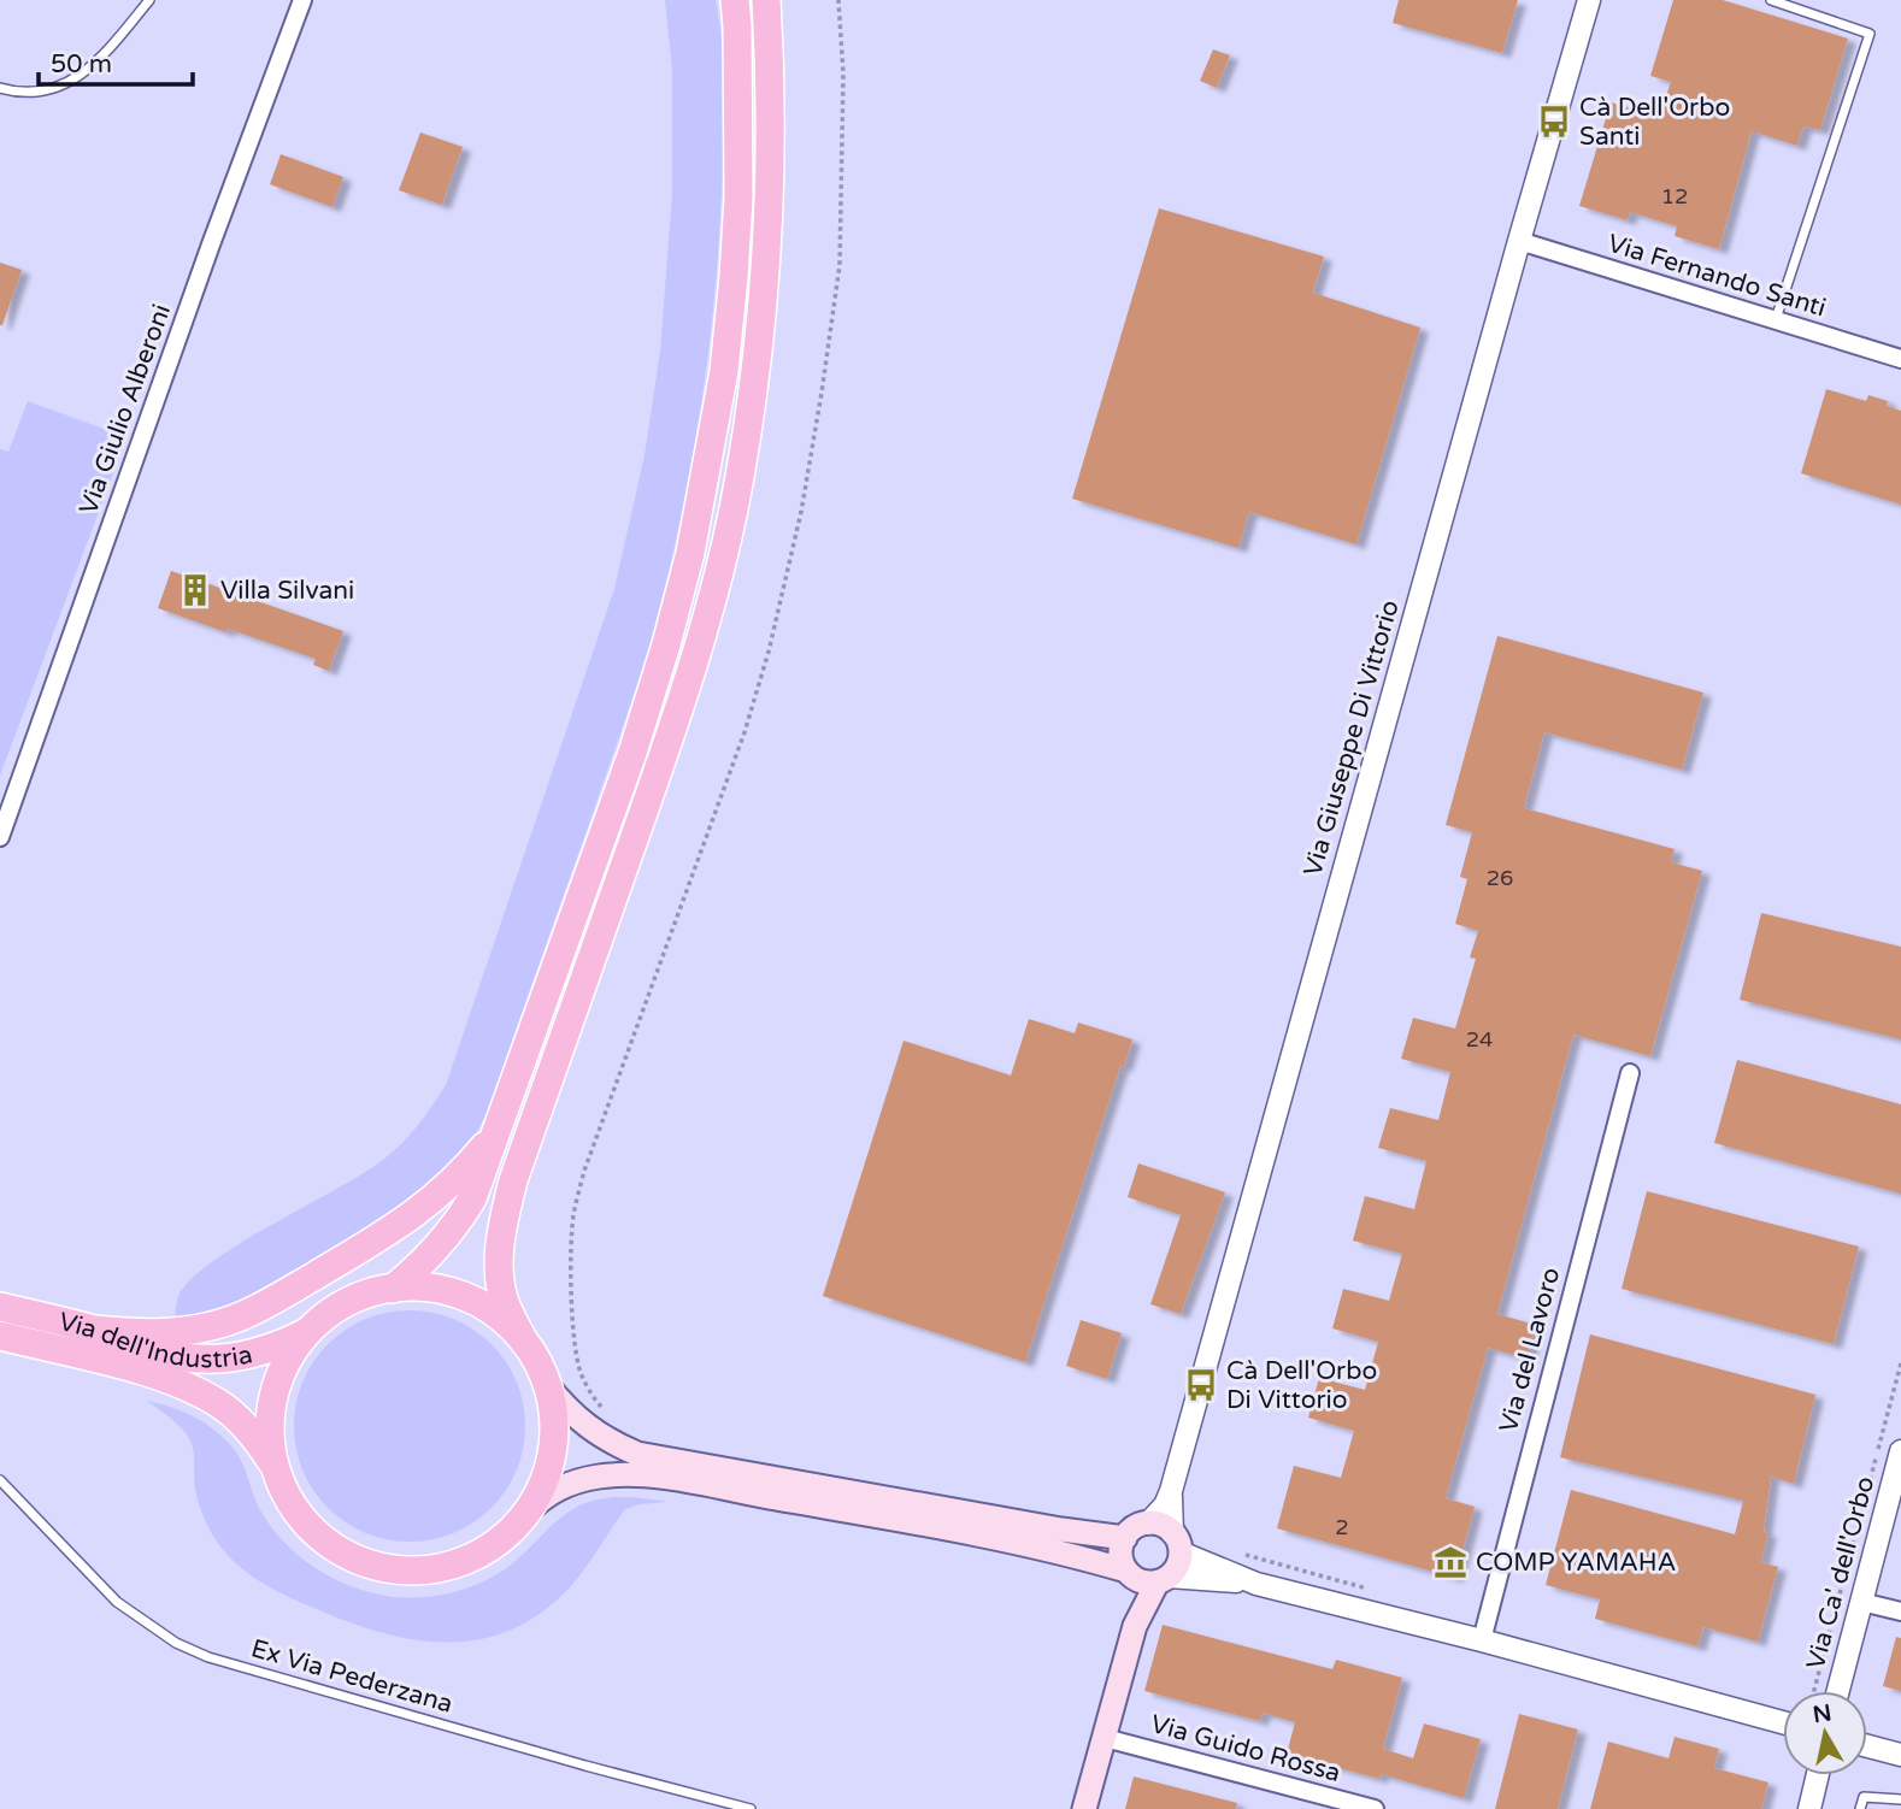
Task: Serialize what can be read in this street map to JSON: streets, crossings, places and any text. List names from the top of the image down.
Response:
{
  "streets": {
    "main road": ["Via dell'Industria"],
    "street": [
      "Via Fernando Santi",
      "Via Giulio Alberoni",
      "Via Giuseppe Di Vittorio",
      "Via del Lavoro",
      "Via Ca' dell'Orbo",
      "Via Guido Rossa"
    ],
    "lane": ["Ex Via Pederzana"]
  },
  "crossings": [
    ["Via Fernando Santi", "Via Giuseppe Di Vittorio"]
  ],
  "places": {
    "bus stop": ["Cà Dell'Orbo Santi", "Cà Dell'Orbo Di Vittorio"],
    "building": ["Villa Silvani"],
    "museum": ["COMP YAMAHA"]
  },
  "house_numbers": [
    "12",
    "26",
    "24",
    "2"
  ],
  "scale_bar": "50 m",
  "north": "top"
}
